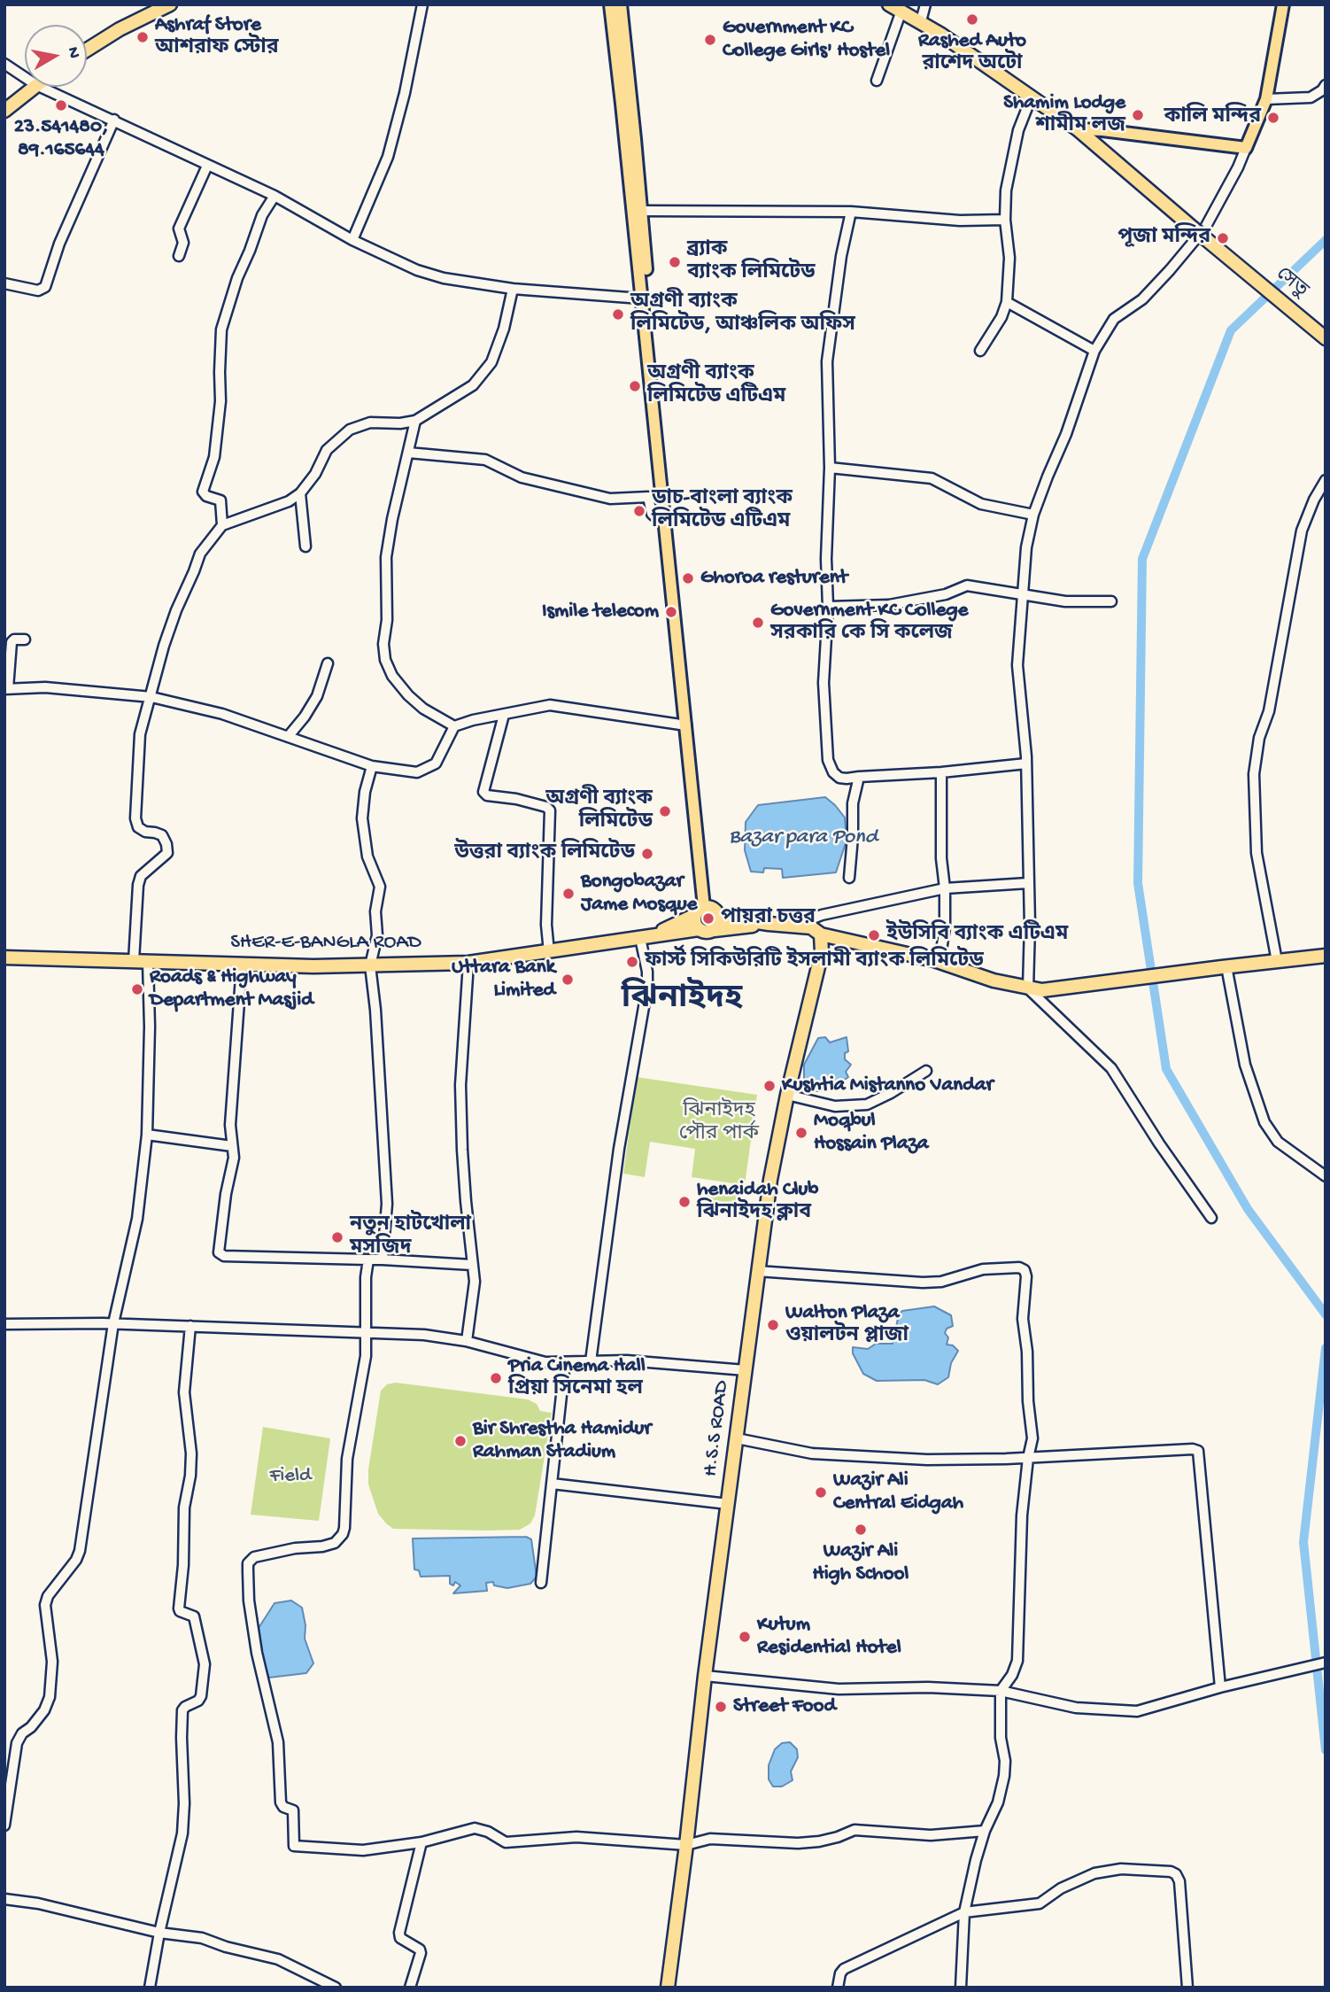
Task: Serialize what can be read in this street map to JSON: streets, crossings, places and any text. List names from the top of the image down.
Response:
{
  "streets": {
    "highway": ["সেতু", "SHER-E-BANGLA ROAD", "H.S.S ROAD"]
  },
  "districts": ["ঝিনাইদহ"],
  "water": ["Bazar para Pond"],
  "parks": ["ঝিনাইদহ পৌর পার্ক", "Field"],
  "places": [
    "Rashed Auto রাশেদ অটো",
    "Ashraf Store আশরাফ স্টোর",
    "Government KC College Girls' Hostel",
    "23.541480, 89.165644",
    "Shamim Lodge শামীম লজ",
    "কালি মন্দির",
    "পূজা মন্দির",
    "ব্র্যাক ব্যাংক লিমিটেড",
    "অগ্রণী ব্যাংক লিমিটেড, আঞ্চলিক অফিস",
    "অগ্রণী ব্যাংক লিমিটেড এটিএম",
    "ডাচ-বাংলা ব্যাংক লিমিটেড এটিএম",
    "Ghoroa resturent",
    "Ismile telecom",
    "Government KC College সরকারি কে সি কলেজ",
    "অগ্রণী ব্যাংক লিমিটেড",
    "উত্তরা ব্যাংক লিমিটেড",
    "Bongobazar Jame Mosque",
    "পায়রা চত্তর",
    "ইউসিবি ব্যাংক এটিএম",
    "ফার্স্ট সিকিউরিটি ইসলামী ব্যাংক লিমিটেড",
    "Uttara Bank Limited",
    "Roads & Highway Department Masjid",
    "Kushtia Mistanno Vandar",
    "Moqbul Hossain Plaza",
    "henaidah Club ঝিনাইদহ ক্লাব",
    "নতুন হাটখোলা মসজিদ",
    "Walton Plaza ওয়ালটন প্লাজা",
    "Pria Cinema Hall প্রিয়া সিনেমা হল",
    "Bir Shrestha Hamidur Rahman Stadium",
    "Wazir Ali Central Eidgah",
    "Wazir Ali High School",
    "Kutum Residential Hotel",
    "Street Food"
  ],
  "north": "right"
}
